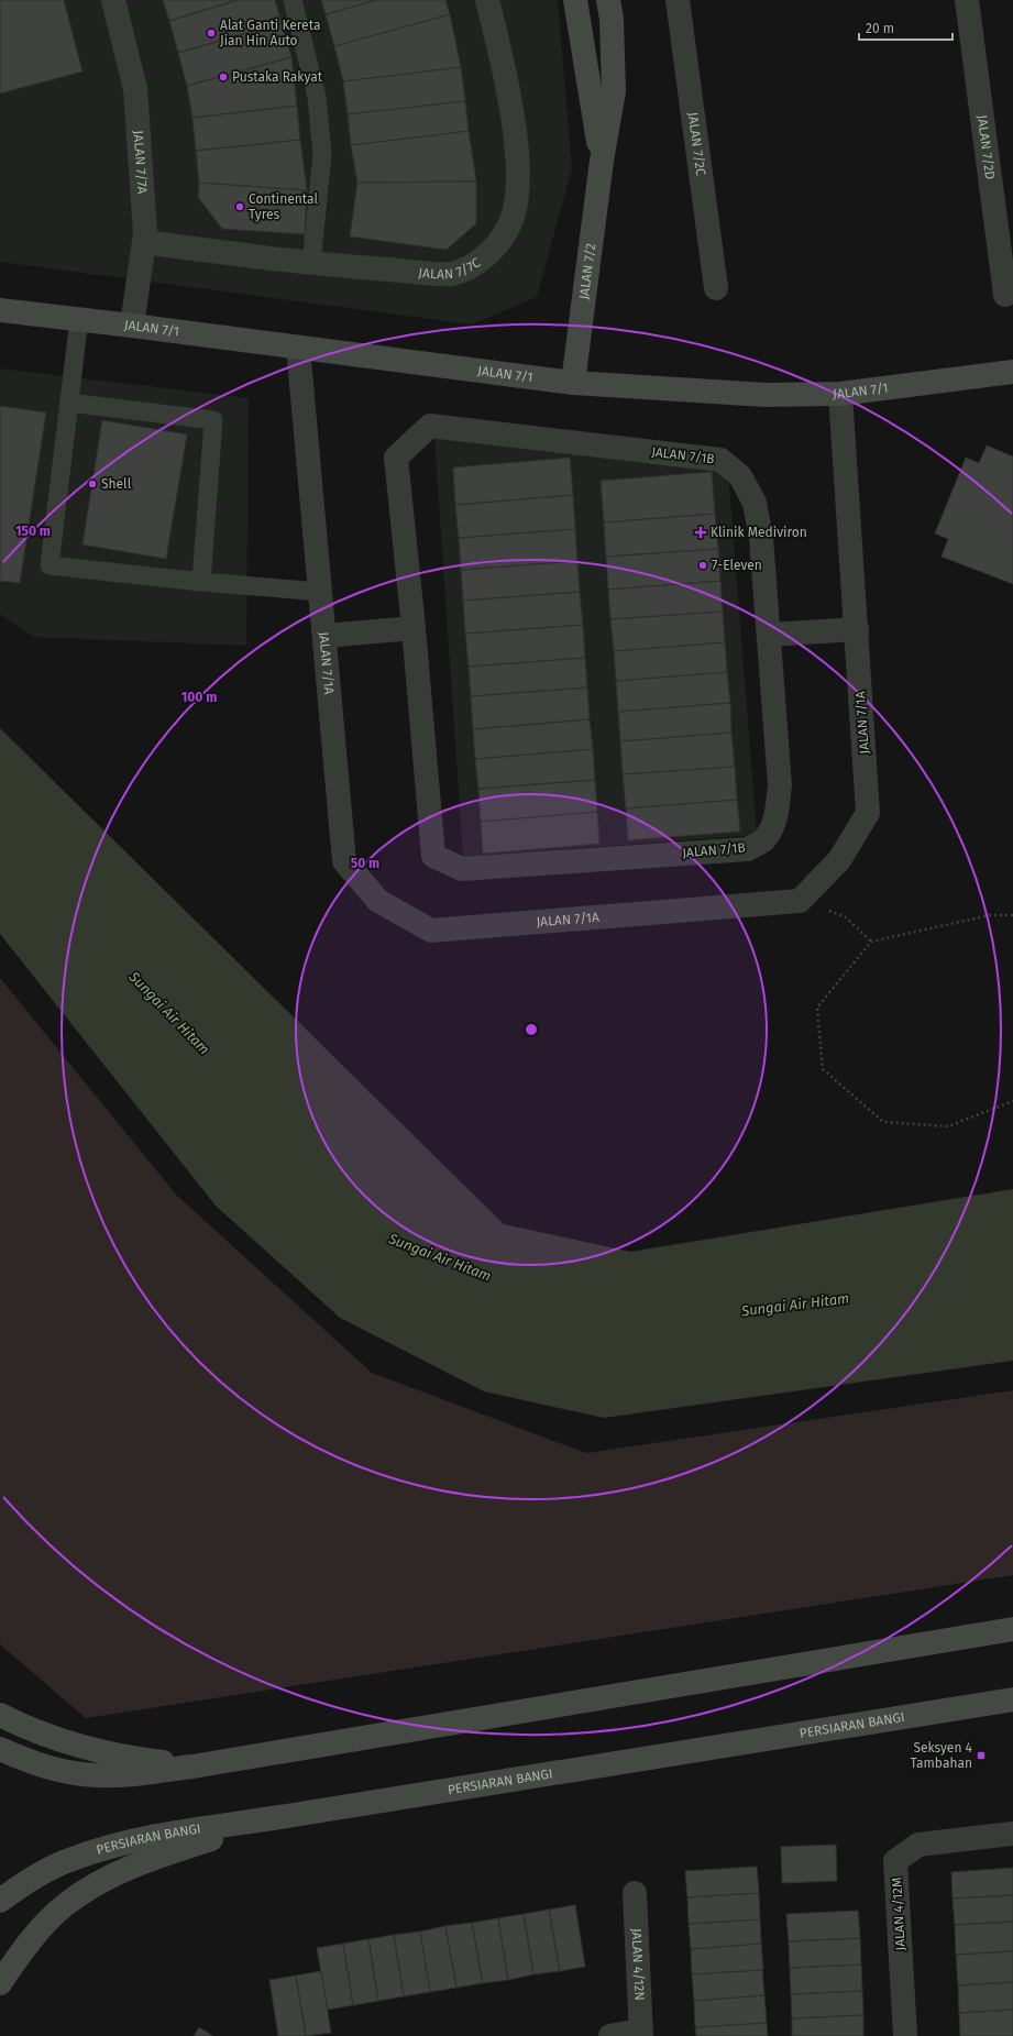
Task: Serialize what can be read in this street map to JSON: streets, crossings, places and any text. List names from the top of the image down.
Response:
{
  "streets": {
    "main road": ["JALAN 7/2", "JALAN 7/1", "PERSIARAN BANGI"],
    "street": [
      "JALAN 7/2C",
      "JALAN 7/2D",
      "JALAN 7/7A",
      "JALAN 7/7C",
      "JALAN 7/1B",
      "JALAN 7/1A",
      "JALAN 4/12M",
      "JALAN 4/12N"
    ]
  },
  "crossings": [
    ["JALAN 7/7A", "JALAN 7/7C"],
    ["JALAN 7/7A", "JALAN 7/1"],
    ["JALAN 7/2", "JALAN 7/1"],
    ["JALAN 7/1", "JALAN 7/1A"]
  ],
  "water": ["Sungai Air Hitam"],
  "places": {
    "other": [
      "Alat Ganti Kereta Jian Hin Auto",
      "Pustaka Rakyat",
      "Continental Tyres",
      "Shell",
      "7-Eleven"
    ],
    "health": ["Klinik Mediviron"],
    "transit": ["Seksyen 4 Tambahan"]
  },
  "scale_bar": "20 m",
  "rings": ["150 m", "100 m", "50 m"]
}
